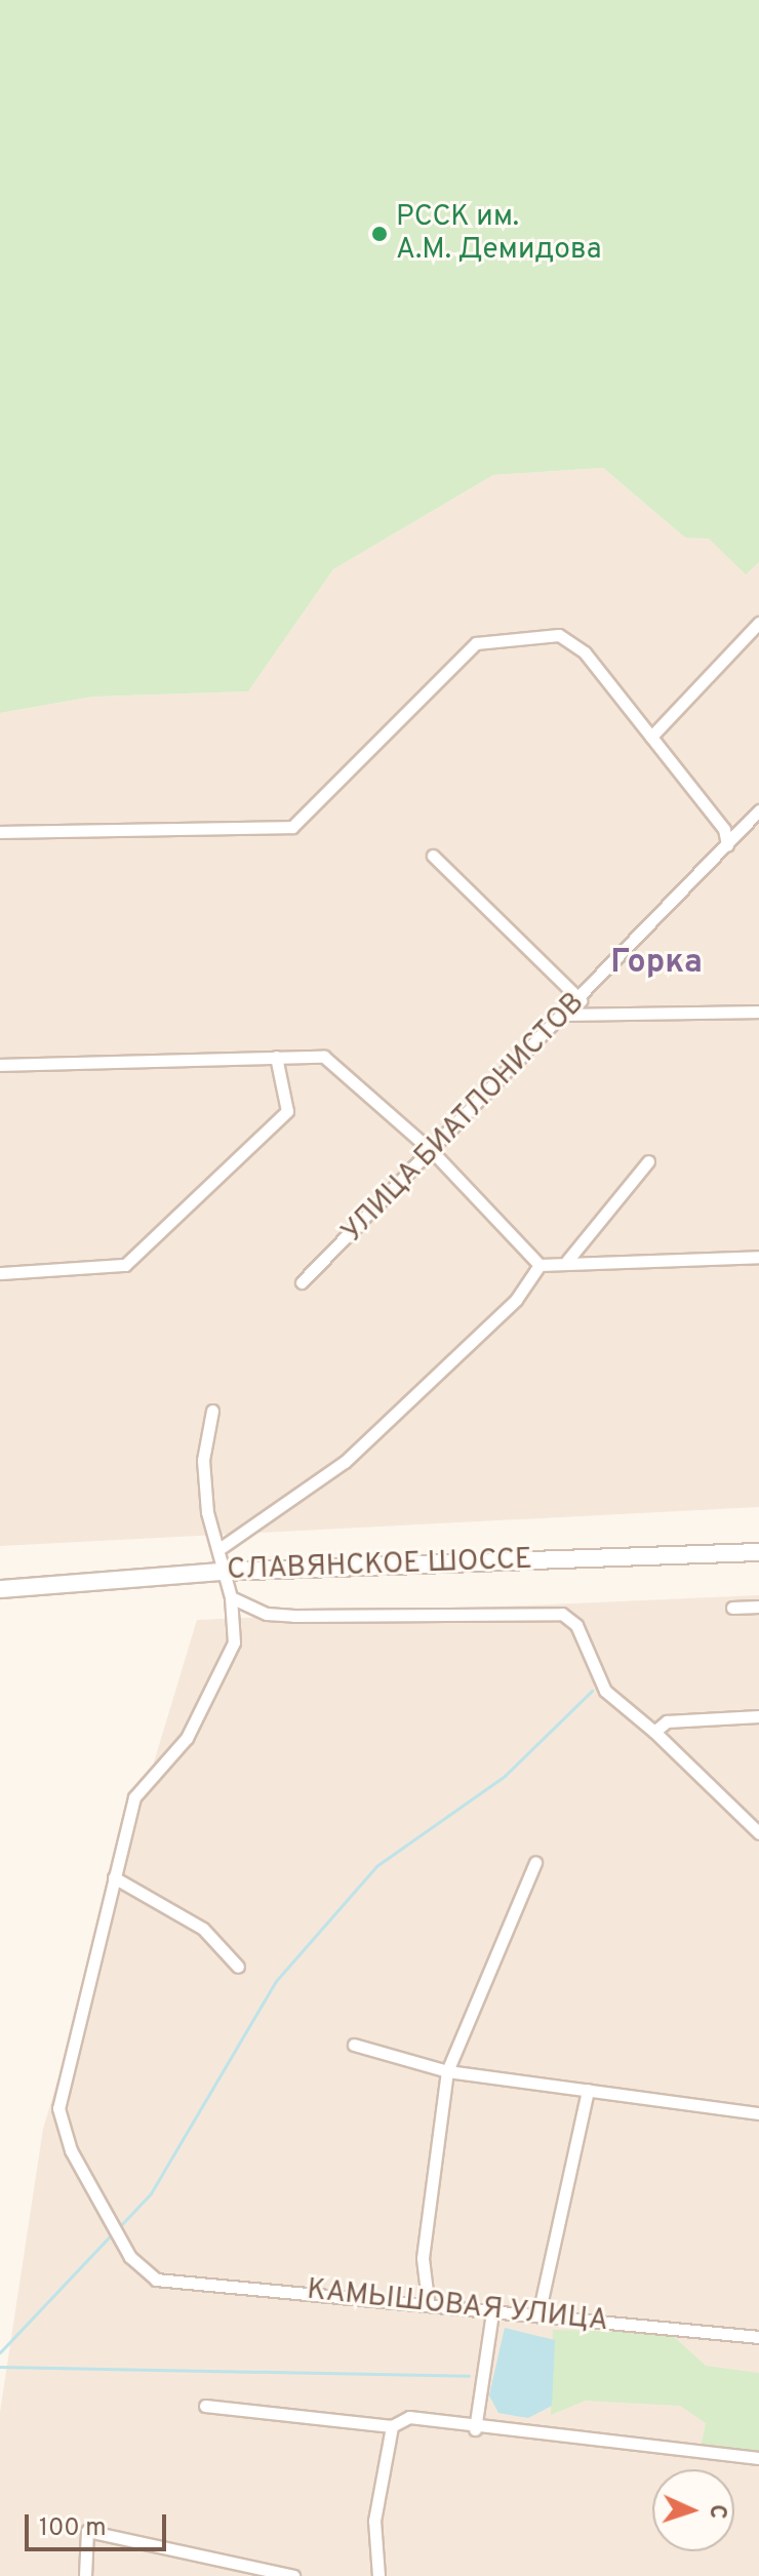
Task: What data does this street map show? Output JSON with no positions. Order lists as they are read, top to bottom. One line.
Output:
{"streets":{"main road":["СЛАВЯНСКОЕ ШОССЕ"],"street":["УЛИЦА БИАТЛОНИСТОВ","КАМЫШОВАЯ УЛИЦА"]},"districts":["Горка"],"places":["РССК им. А.М. Демидова"],"scale_bar":"100 m","north":"right"}
